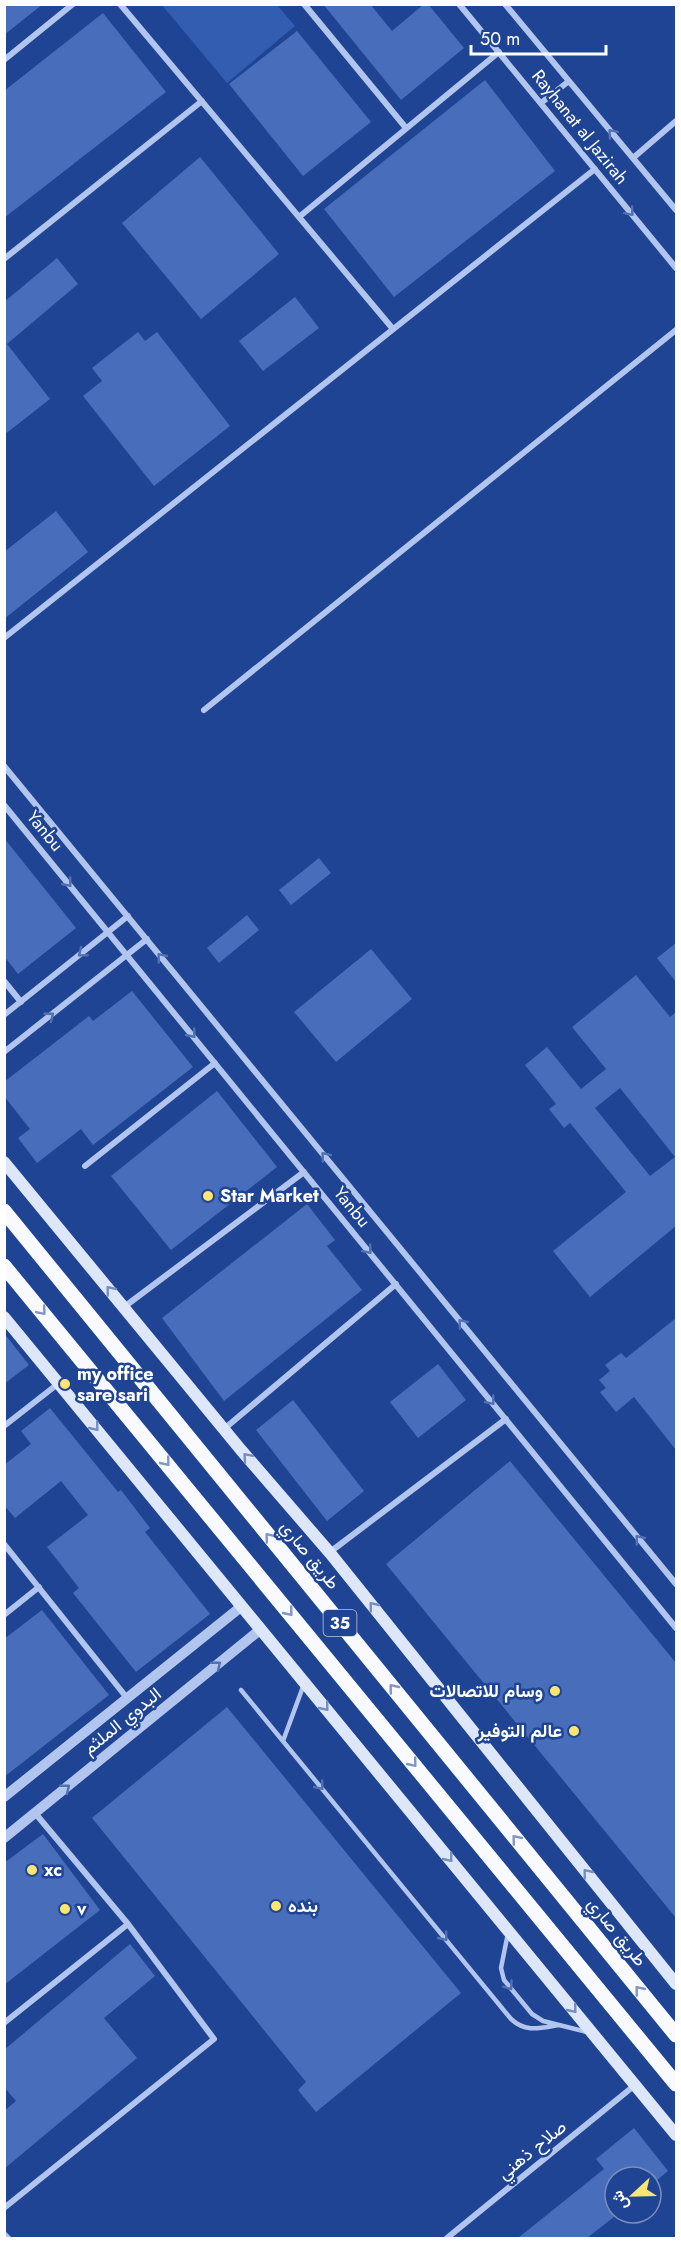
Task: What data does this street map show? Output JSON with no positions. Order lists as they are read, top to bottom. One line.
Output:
{"streets":{"main road":["طريق صاري","35"],"street":["Rayhanat al Jazirah","Yanbu","البدوي الملثم","صلاح ذهني"]},"places":["Star Market","my office sare sari","وسام للاتصالات","عالم التوفير","xc","بنده","v"],"scale_bar":"50 m","north":"left"}
